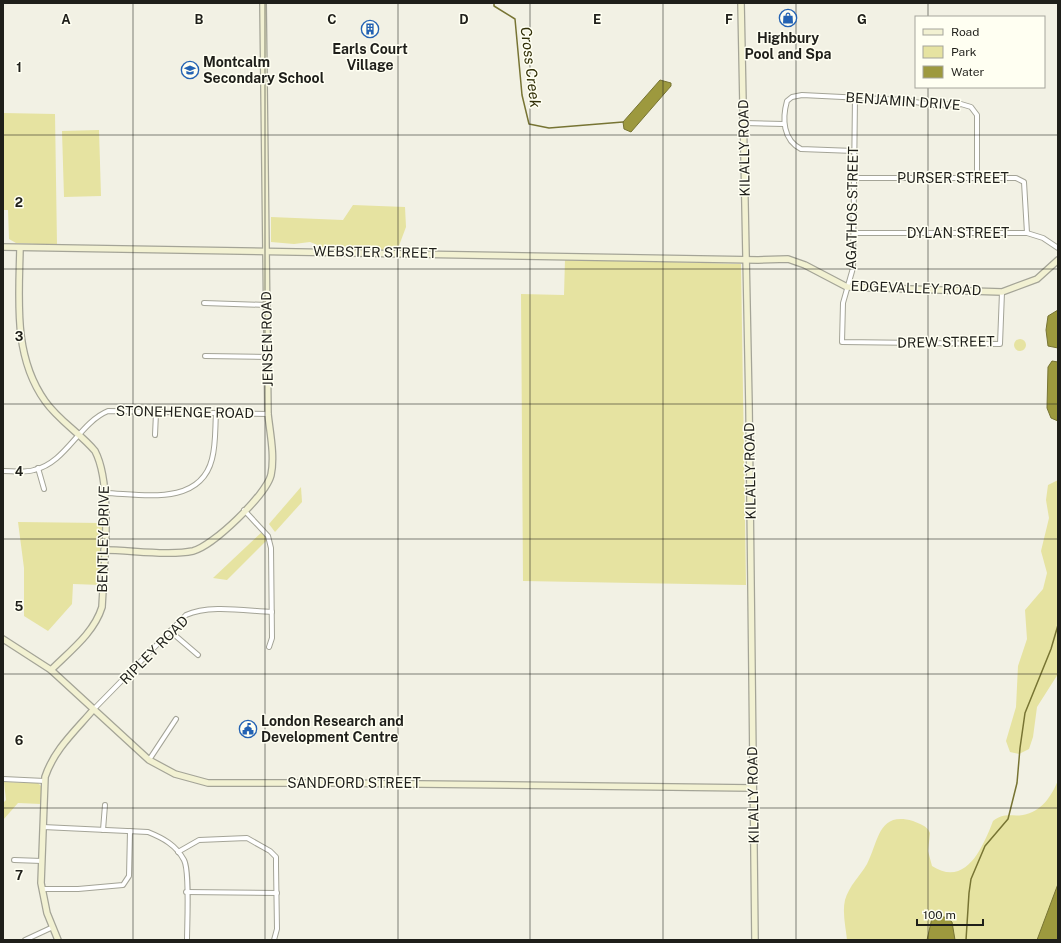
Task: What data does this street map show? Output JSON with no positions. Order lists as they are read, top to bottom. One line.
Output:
{"streets":{"street":["BENJAMIN DRIVE","KILALLY ROAD","PURSER STREET","AGATHOS STREET","DYLAN STREET","WEBSTER STREET","EDGEVALLEY ROAD","JENSEN ROAD","DREW STREET","STONEHENGE ROAD","BENTLEY DRIVE","RIPLEY ROAD","SANDFORD STREET"]},"crossings":[["BENJAMIN DRIVE","PURSER STREET"],["BENJAMIN DRIVE","AGATHOS STREET"],["KILALLY ROAD","WEBSTER STREET"],["KILALLY ROAD","EDGEVALLEY ROAD"],["KILALLY ROAD","SANDFORD STREET"],["PURSER STREET","AGATHOS STREET"],["PURSER STREET","DYLAN STREET"],["AGATHOS STREET","DYLAN STREET"],["AGATHOS STREET","EDGEVALLEY ROAD"],["AGATHOS STREET","DREW STREET"],["WEBSTER STREET","EDGEVALLEY ROAD"],["WEBSTER STREET","JENSEN ROAD"],["WEBSTER STREET","BENTLEY DRIVE"],["EDGEVALLEY ROAD","DREW STREET"],["JENSEN ROAD","STONEHENGE ROAD"],["JENSEN ROAD","BENTLEY DRIVE"],["STONEHENGE ROAD","BENTLEY DRIVE"],["BENTLEY DRIVE","SANDFORD STREET"],["RIPLEY ROAD","SANDFORD STREET"]],"water":["Cross Creek"],"places":{"shop":["Highbury Pool and Spa"],"building":["Earls Court Village"],"school or university":["Montcalm Secondary School"],"public building":["London Research and Development Centre"]},"legend":["Road","Park","Water"],"scale_bar":"100 m","grid":{"columns":["A","B","C","D","E","F","G"],"rows":["1","2","3","4","5","6","7"]}}
